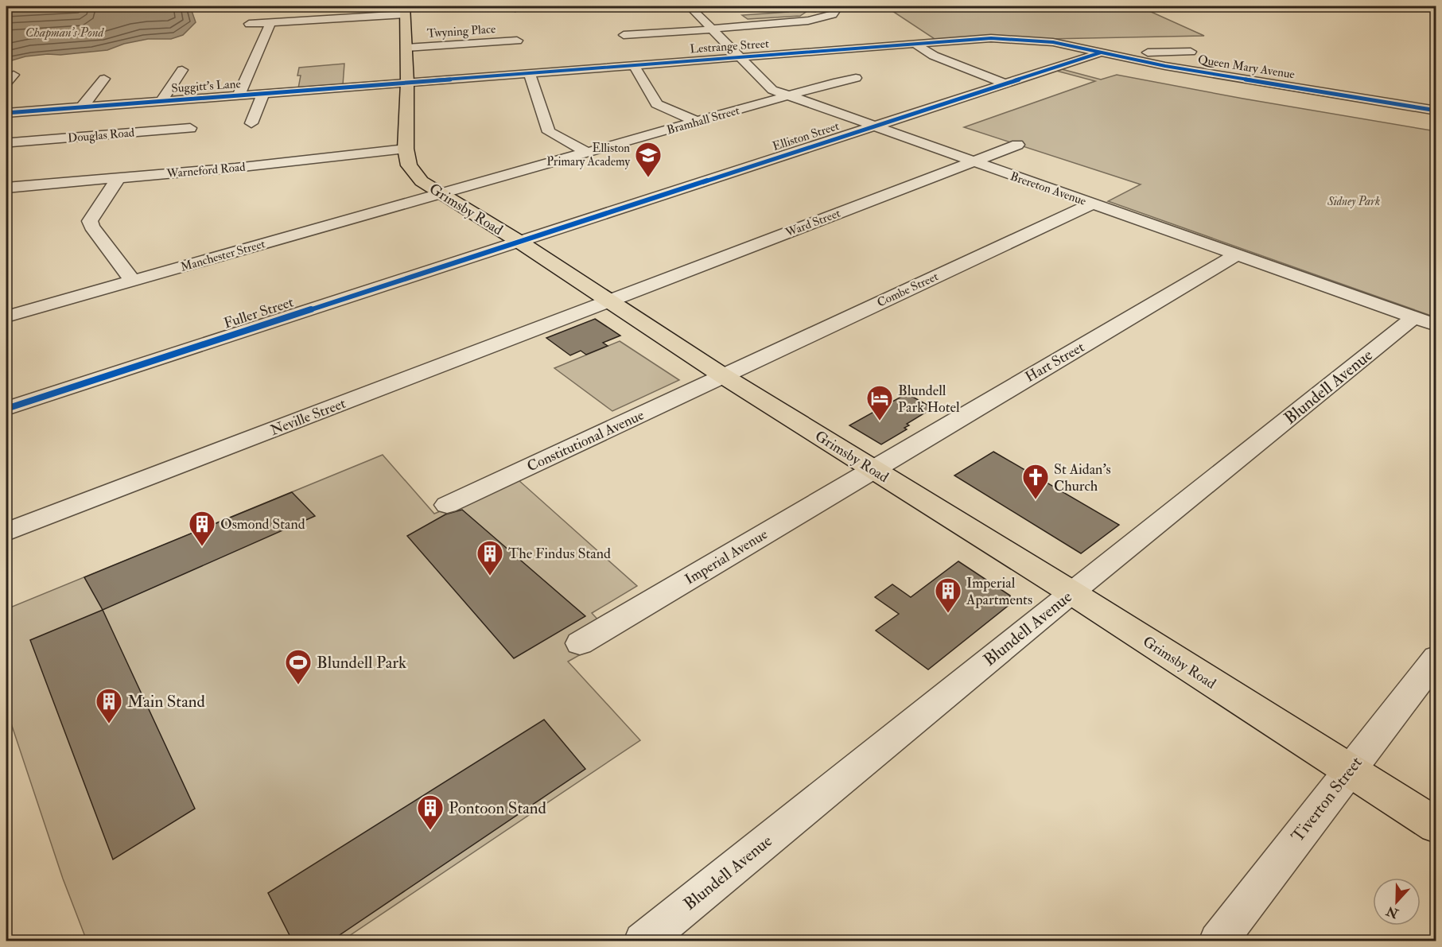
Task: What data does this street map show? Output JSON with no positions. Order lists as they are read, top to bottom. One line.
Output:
{"streets":{"main road":["Grimsby Road"],"street":["Twyning Place","Lestrange Street","Queen Mary Avenue","Suggitt's Lane","Bramhall Street","Douglas Road","Elliston Street","Warneford Road","Brereton Avenue","Ward Street","Manchester Street","Combe Street","Fuller Street","Hart Street","Blundell Avenue","Neville Street","Constitutional Avenue","Imperial Avenue","Tiverton Street"]},"crossings":[["Twyning Place","Grimsby Road"],["Lestrange Street","Queen Mary Avenue"],["Lestrange Street","Suggitt's Lane"],["Lestrange Street","Brereton Avenue"],["Lestrange Street","Grimsby Road"],["Queen Mary Avenue","Elliston Street"],["Suggitt's Lane","Grimsby Road"],["Bramhall Street","Brereton Avenue"],["Bramhall Street","Grimsby Road"],["Bramhall Street","Manchester Street"],["Elliston Street","Brereton Avenue"],["Elliston Street","Grimsby Road"],["Elliston Street","Fuller Street"],["Warneford Road","Grimsby Road"],["Brereton Avenue","Ward Street"],["Brereton Avenue","Combe Street"],["Brereton Avenue","Hart Street"],["Brereton Avenue","Blundell Avenue"],["Grimsby Road","Ward Street"],["Grimsby Road","Manchester Street"],["Grimsby Road","Combe Street"],["Grimsby Road","Fuller Street"],["Grimsby Road","Hart Street"],["Grimsby Road","Blundell Avenue"],["Grimsby Road","Neville Street"],["Grimsby Road","Constitutional Avenue"],["Grimsby Road","Imperial Avenue"],["Grimsby Road","Tiverton Street"],["Ward Street","Neville Street"],["Combe Street","Constitutional Avenue"],["Hart Street","Imperial Avenue"]],"water":["Chapman's Pond"],"parks":["Sidney Park"],"places":{"school or university":["Elliston Primary Academy"],"hotel":["Blundell Park Hotel"],"church":["St Aidan's Church"],"building":["Osmond Stand","The Findus Stand","Imperial Apartments","Main Stand","Pontoon Stand"],"sports":["Blundell Park"]},"north":"bottom"}
